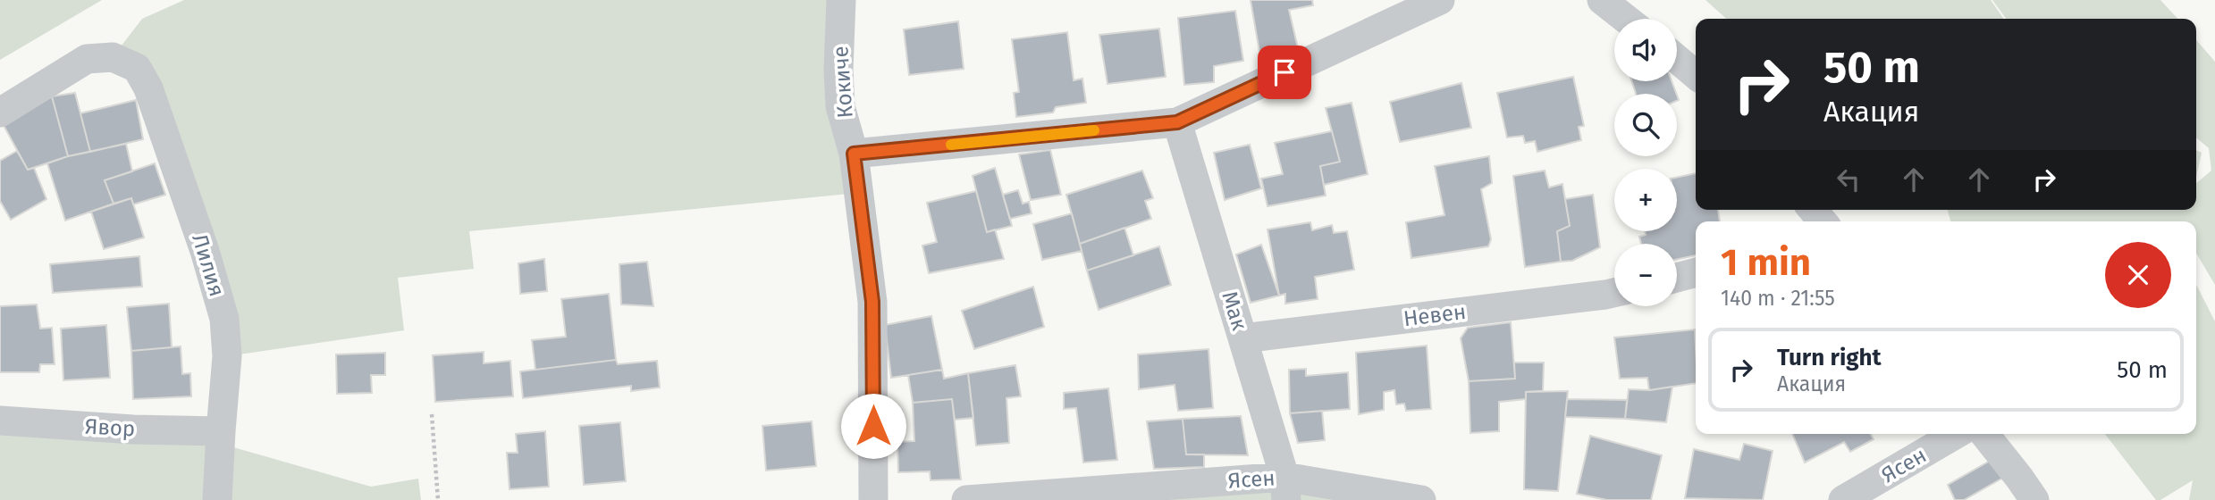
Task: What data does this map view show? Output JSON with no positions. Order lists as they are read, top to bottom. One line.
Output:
{"streets":{"street":["Кокиче","Лилия","Мак","Невен","Явор","Ясен"]},"crossings":[["Лилия","Явор"],["Мак","Невен"],["Мак","Ясен"]],"page":{"map_buttons":["+","−"],"turn":["50 m","Акация"],"heading":["1 min","140 m · 21:55"],"list":[{"name":"Turn right","note":"Акация","value":"50 m"}]}}
